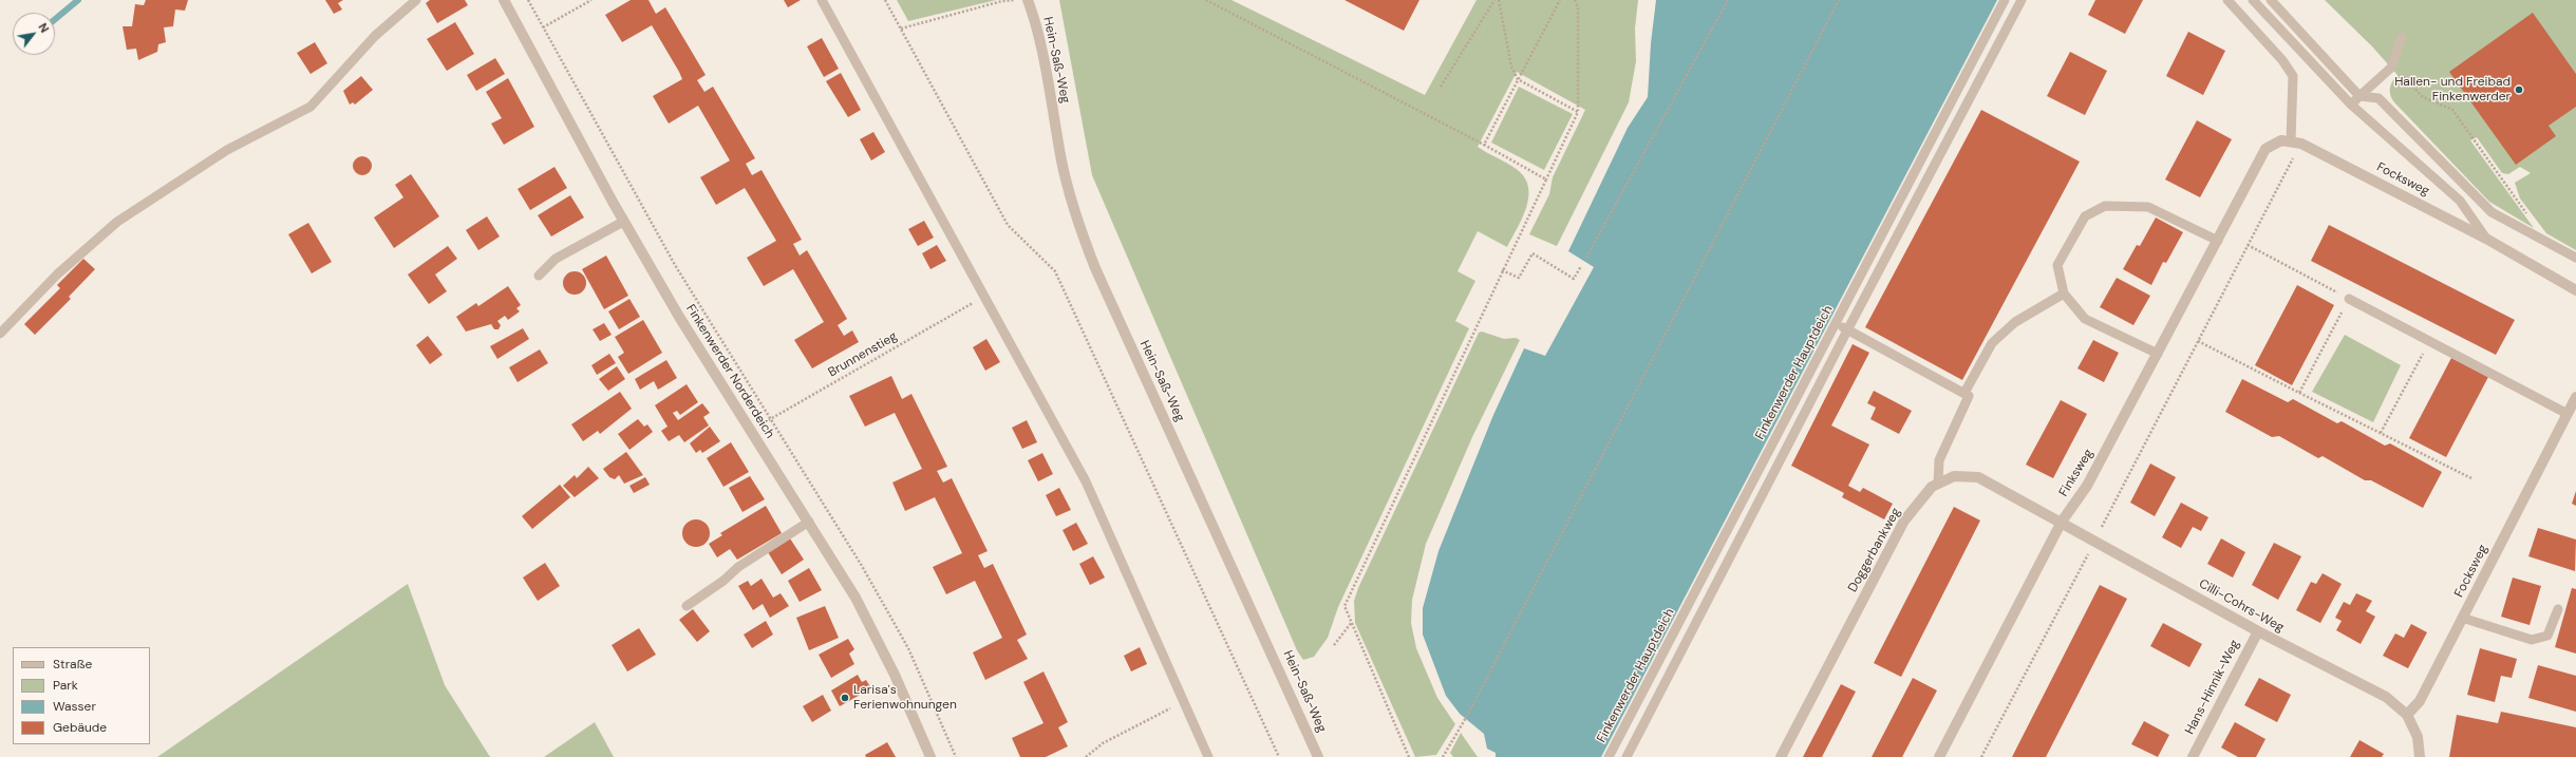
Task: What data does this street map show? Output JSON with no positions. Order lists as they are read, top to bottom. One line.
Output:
{"streets":{"street":["Hein-Saß-Weg","Focksweg","Finkenwerder Norderdeich","Finksweg","Doggerbankweg","Cilli-Cohrs-Weg","Hans-Hinnik-Weg"],"lane":["Finkenwerder Hauptdeich"],"path":["Brunnenstieg"]},"crossings":[["Focksweg","Finksweg"],["Focksweg","Cilli-Cohrs-Weg"],["Brunnenstieg","Finkenwerder Norderdeich"],["Finksweg","Doggerbankweg"],["Finksweg","Cilli-Cohrs-Weg"],["Doggerbankweg","Cilli-Cohrs-Weg"],["Cilli-Cohrs-Weg","Hans-Hinnik-Weg"]],"places":["Hallen- und Freibad Finkenwerder","Larisa's Ferienwohnungen"],"legend":["Straße","Park","Wasser","Gebäude"],"north":"top right"}
